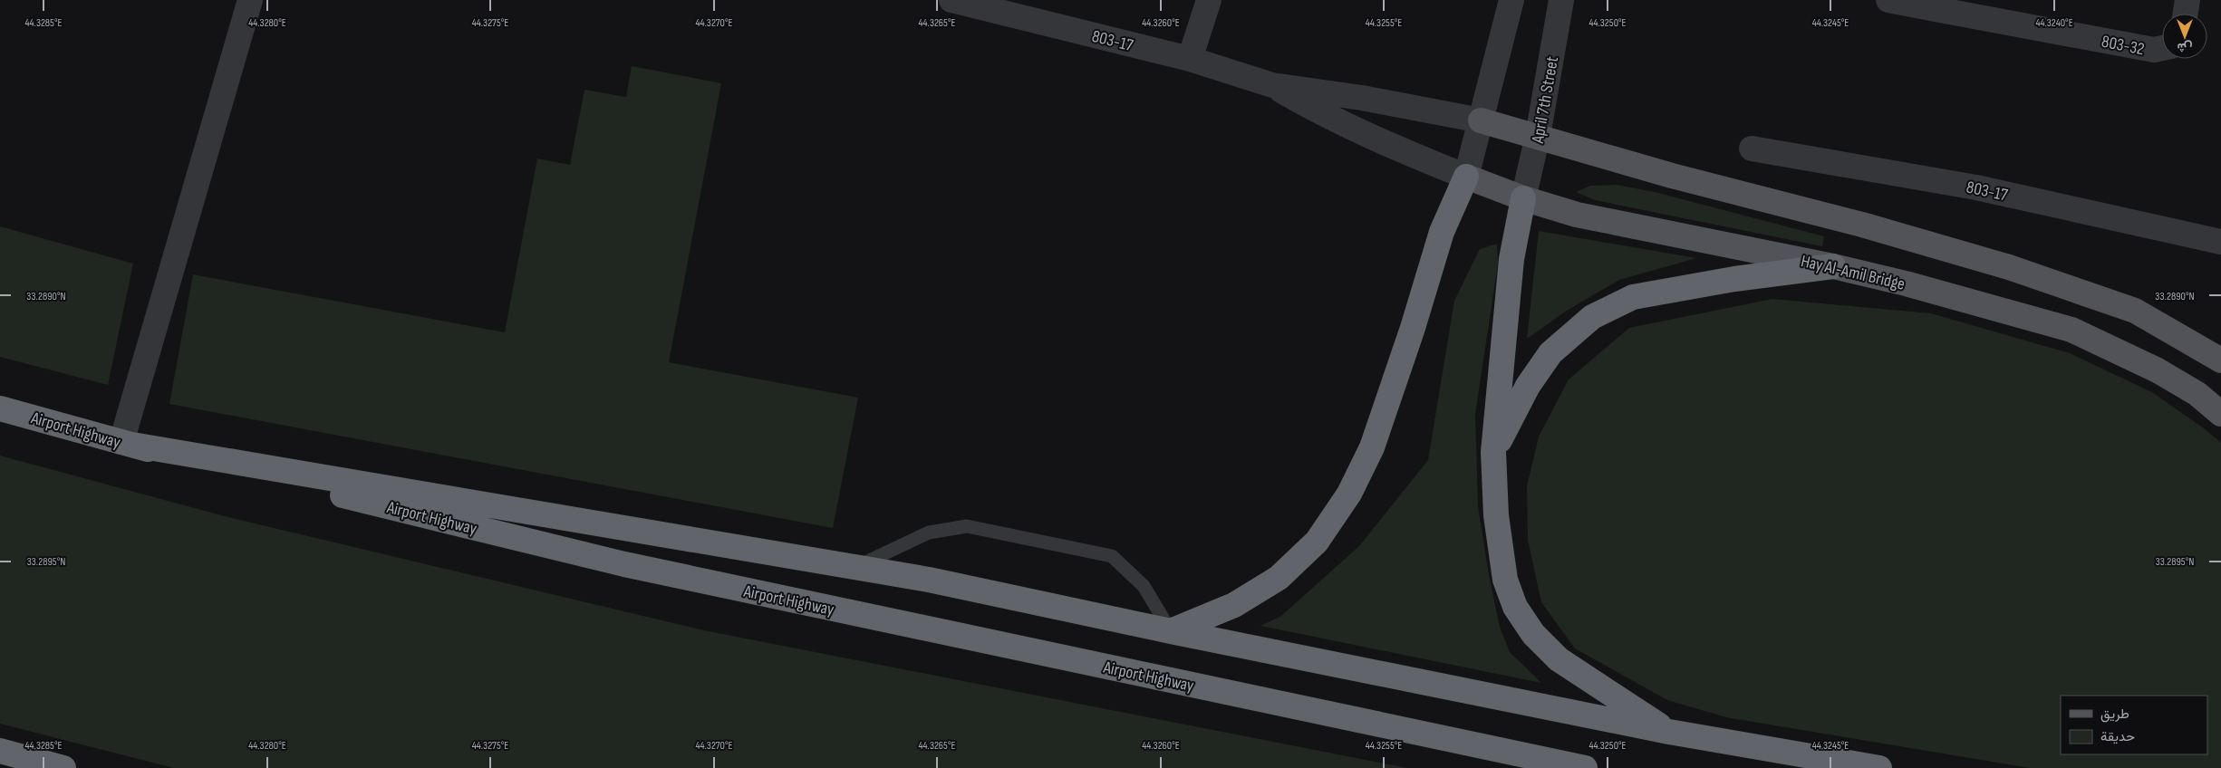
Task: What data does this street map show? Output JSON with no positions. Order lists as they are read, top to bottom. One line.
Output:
{"streets":{"highway":["Airport Highway"],"main road":["Hay Al-Amil Bridge"],"street":["803-17","803-32","April 7th Street"]},"crossings":[["803-17","Hay Al-Amil Bridge"],["April 7th Street","Hay Al-Amil Bridge"]],"legend":["طريق","حديقة"],"north":"bottom","coordinates":["44.3285°E","44.3280°E","44.3275°E","44.3270°E","44.3265°E","44.3260°E","44.3255°E","44.3250°E","44.3245°E","44.3240°E","33.2890°N","33.2895°N"]}
